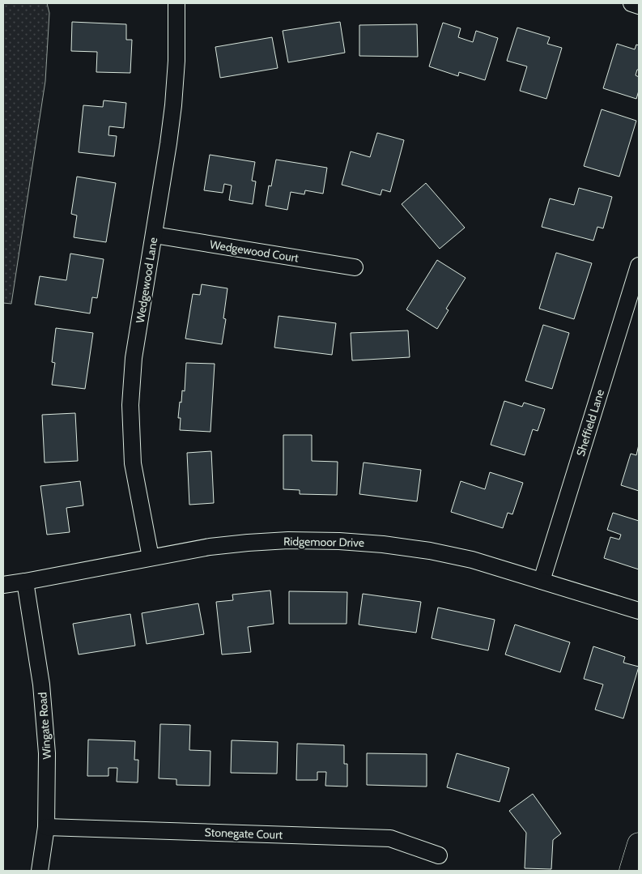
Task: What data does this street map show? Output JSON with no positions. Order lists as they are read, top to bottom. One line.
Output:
{"streets":{"street":["Wedgewood Court","Wedgewood Lane","Sheffield Lane","Ridgemoor Drive","Wingate Road","Stonegate Court"]},"crossings":[["Wedgewood Court","Wedgewood Lane"],["Wedgewood Lane","Ridgemoor Drive"],["Sheffield Lane","Ridgemoor Drive"],["Ridgemoor Drive","Wingate Road"],["Wingate Road","Stonegate Court"]]}
